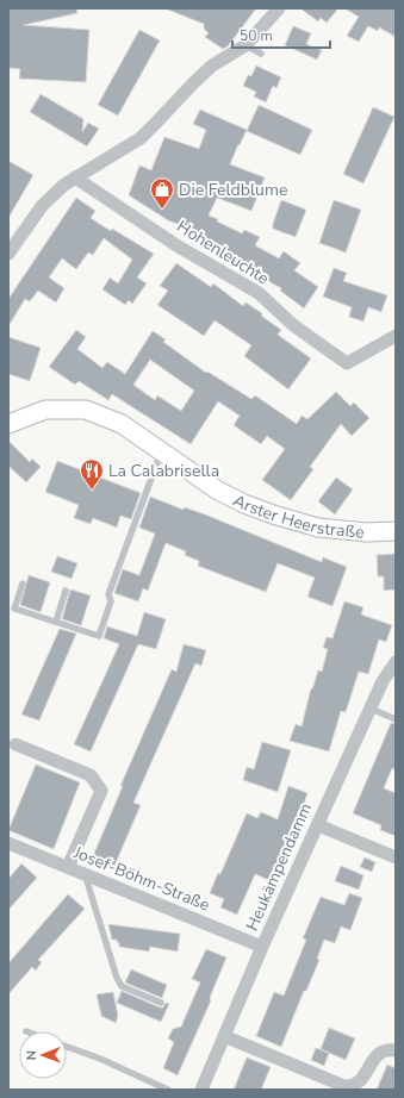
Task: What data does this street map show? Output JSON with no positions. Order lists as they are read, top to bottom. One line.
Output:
{"streets":{"street":["Hohenleuchte","Arster Heerstraße","Heukämpendamm","Josef-Böhm-Straße"]},"crossings":[["Heukämpendamm","Josef-Böhm-Straße"]],"places":{"shop":["Die Feldblume"],"restaurant":["La Calabrisella"]},"scale_bar":"50 m","north":"left"}
